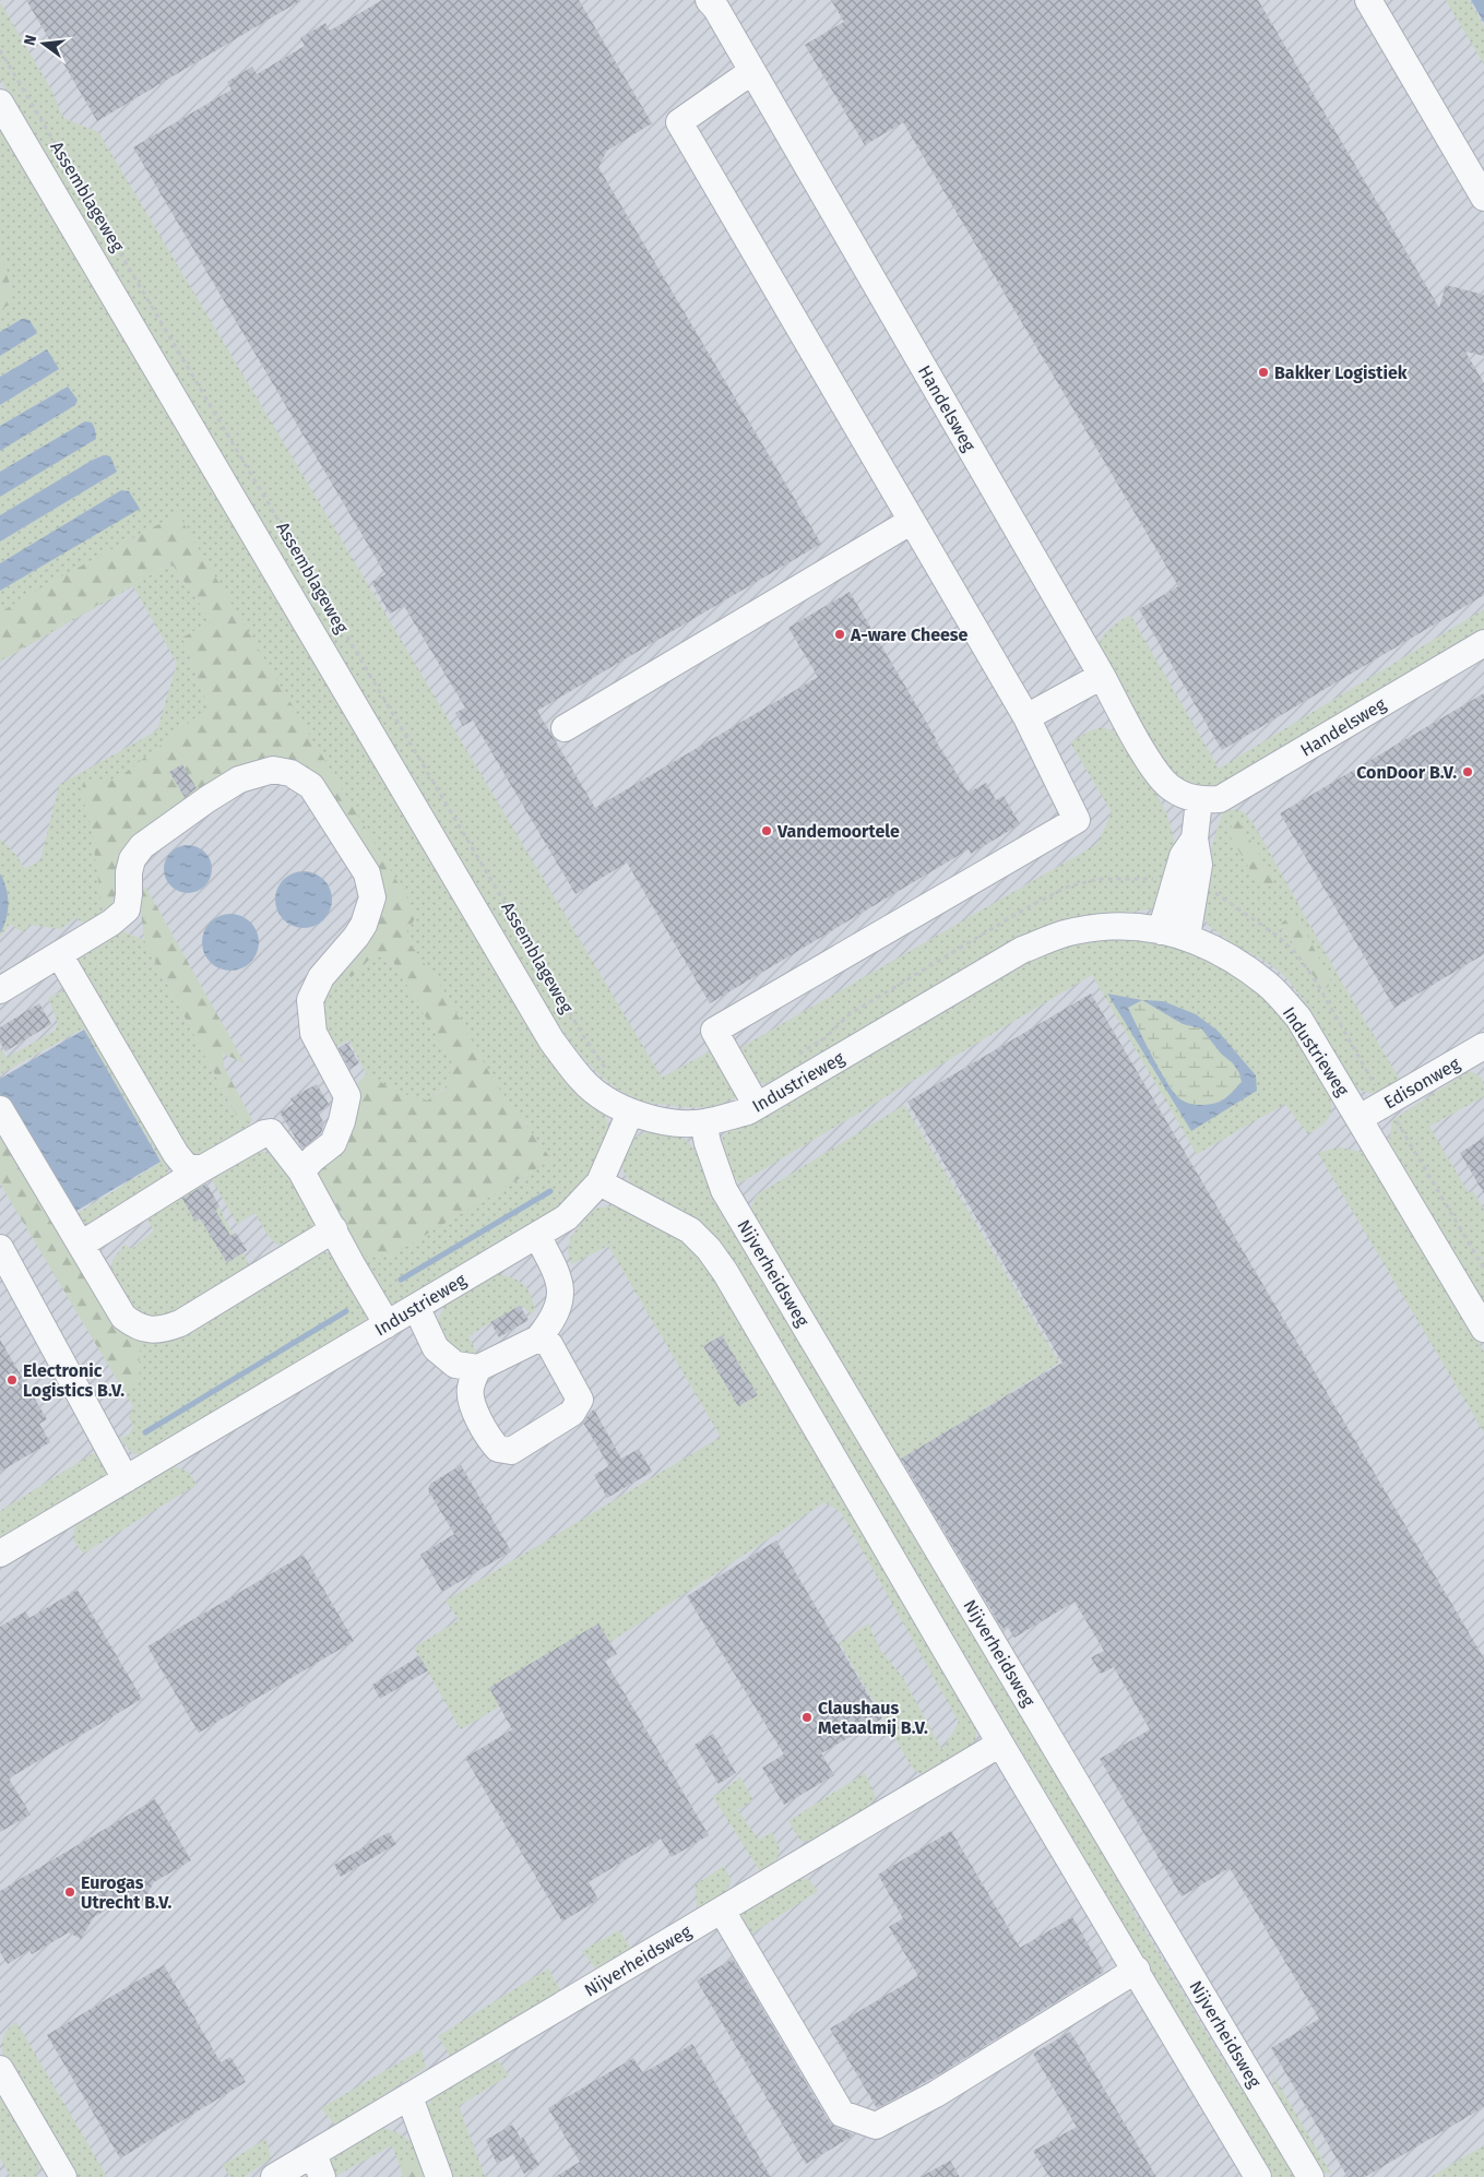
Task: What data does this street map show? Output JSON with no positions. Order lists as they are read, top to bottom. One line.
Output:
{"streets":{"street":["Assemblageweg","Handelsweg","Industrieweg","Edisonweg","Nijverheidsweg"]},"crossings":[["Assemblageweg","Industrieweg"],["Industrieweg","Edisonweg"],["Industrieweg","Nijverheidsweg"]],"places":["Bakker Logistiek","A-ware Cheese","ConDoor B.V.","Vandemoortele","Electronic Logistics B.V.","Claushaus Metaalmij B.V.","Eurogas Utrecht B.V."],"north":"left"}
